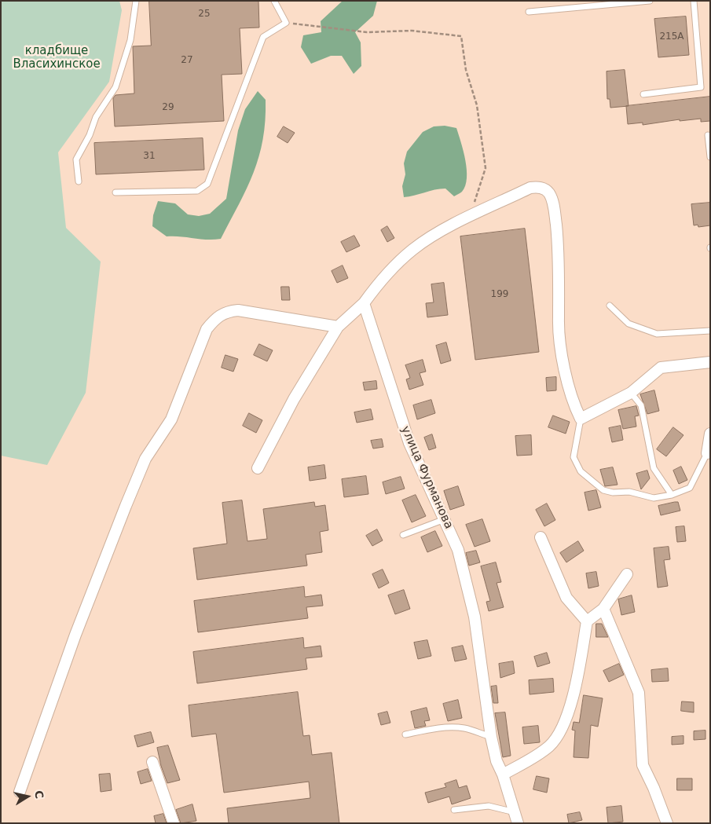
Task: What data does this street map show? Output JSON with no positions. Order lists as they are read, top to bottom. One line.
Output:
{"streets":{"street":["улица Фурманова"]},"parks":["кладбище Власихинское"],"house_numbers":["25","215А","27","29","31","199"],"north":"right"}
